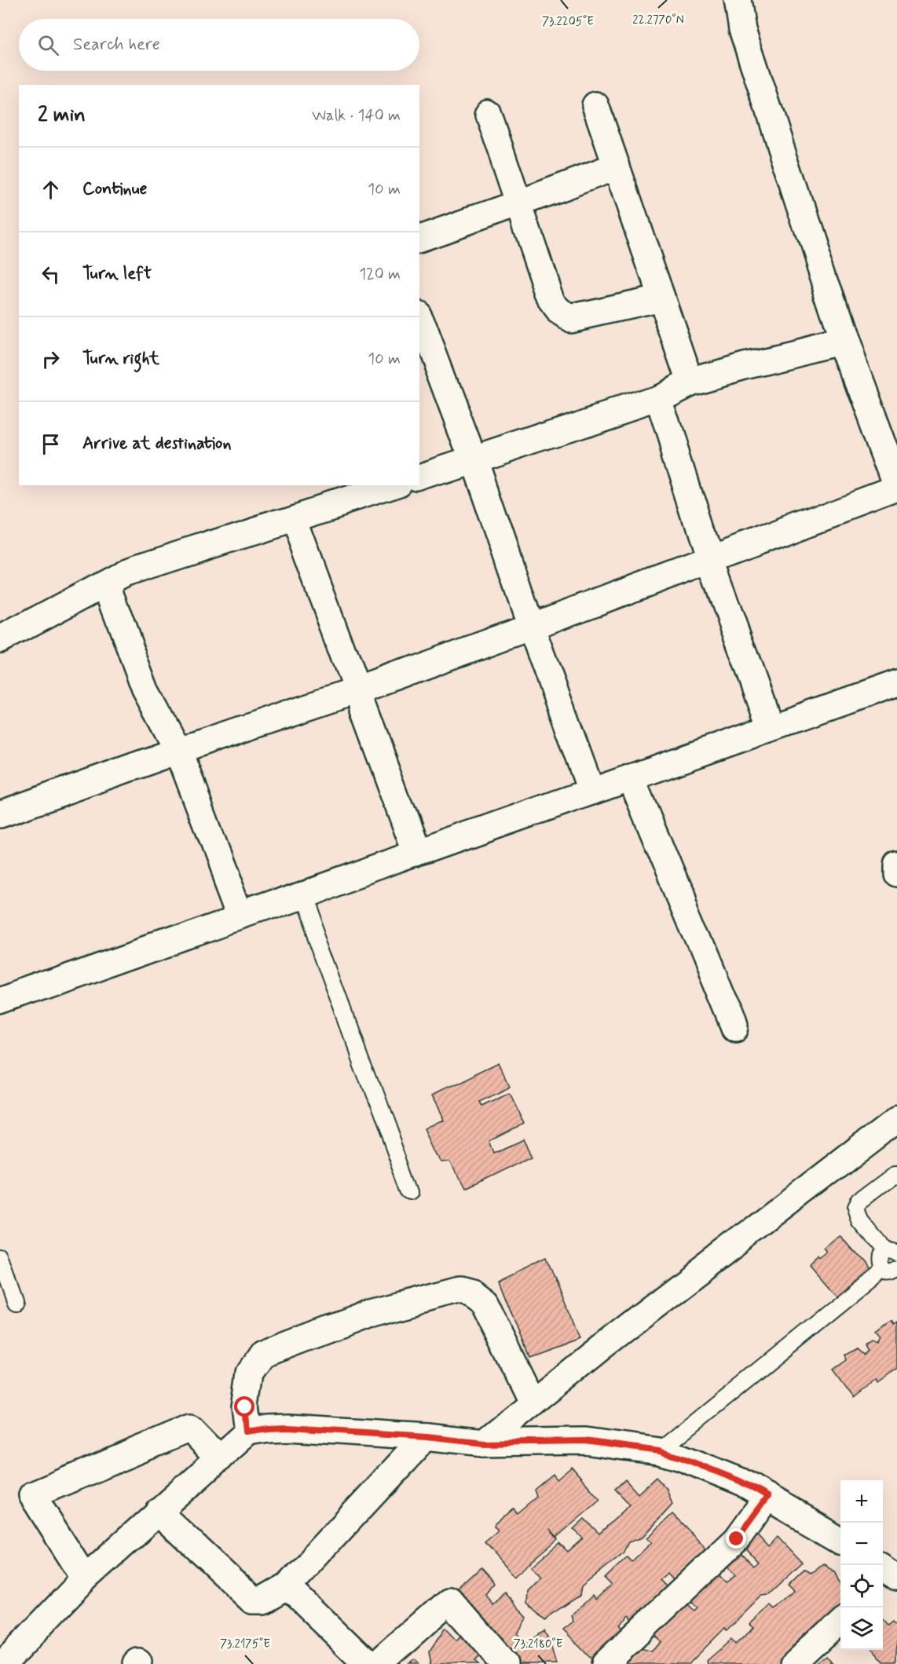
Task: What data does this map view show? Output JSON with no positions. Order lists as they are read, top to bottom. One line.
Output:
{"page":{"search":"Search here","heading":["2 min","Walk · 140 m"],"list":[["Continue","10 m"],["Turn left","120 m"],["Turn right","10 m"],"Arrive at destination"],"map_buttons":["+","−"]},"coordinates":["22.2770°N","73.2205°E","73.2175°E","73.2180°E"]}
